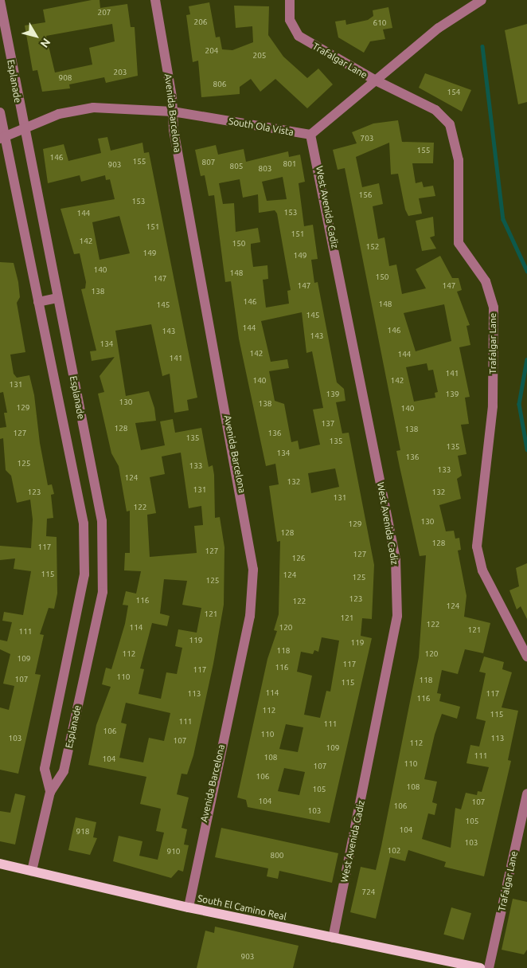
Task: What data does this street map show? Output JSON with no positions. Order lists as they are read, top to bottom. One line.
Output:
{"streets":{"main road":["South El Camino Real"],"street":["Trafalgar Lane","Esplanade","Avenida Barcelona","South Ola Vista","West Avenida Cadiz"]},"crossings":[["Esplanade","South Ola Vista"],["Esplanade","South El Camino Real"],["Avenida Barcelona","South Ola Vista"],["Avenida Barcelona","South El Camino Real"],["South Ola Vista","West Avenida Cadiz"],["West Avenida Cadiz","South El Camino Real"]],"house_numbers":["207","206","610","204","205","203","908","806","154","703","155","146","155","807","801","903","805","803","156","153","153","144","151","151","142","150","152","149","149","140","148","150","147","147","147","138","146","148","145","145","144","146","143","143","134","142","144","141","141","140","142","131","139","139","130","138","129","140","137","128","138","127","136","135","135","135","134","136","125","133","133","124","132","131","123","132","131","122","130","129","128","128","117","127","127","126","115","124","125","125","123","116","122","124","121","121","122","114","120","121","111","119","119","118","112","120","109","117","116","117","110","107","118","115","114","113","117","116","112","115","111","111","106","110","103","113","107","112","109","111","108","104","110","107","106","108","105","104","107","106","103","105","104","918","103","102","910","800","724","903"],"north":"bottom right"}
